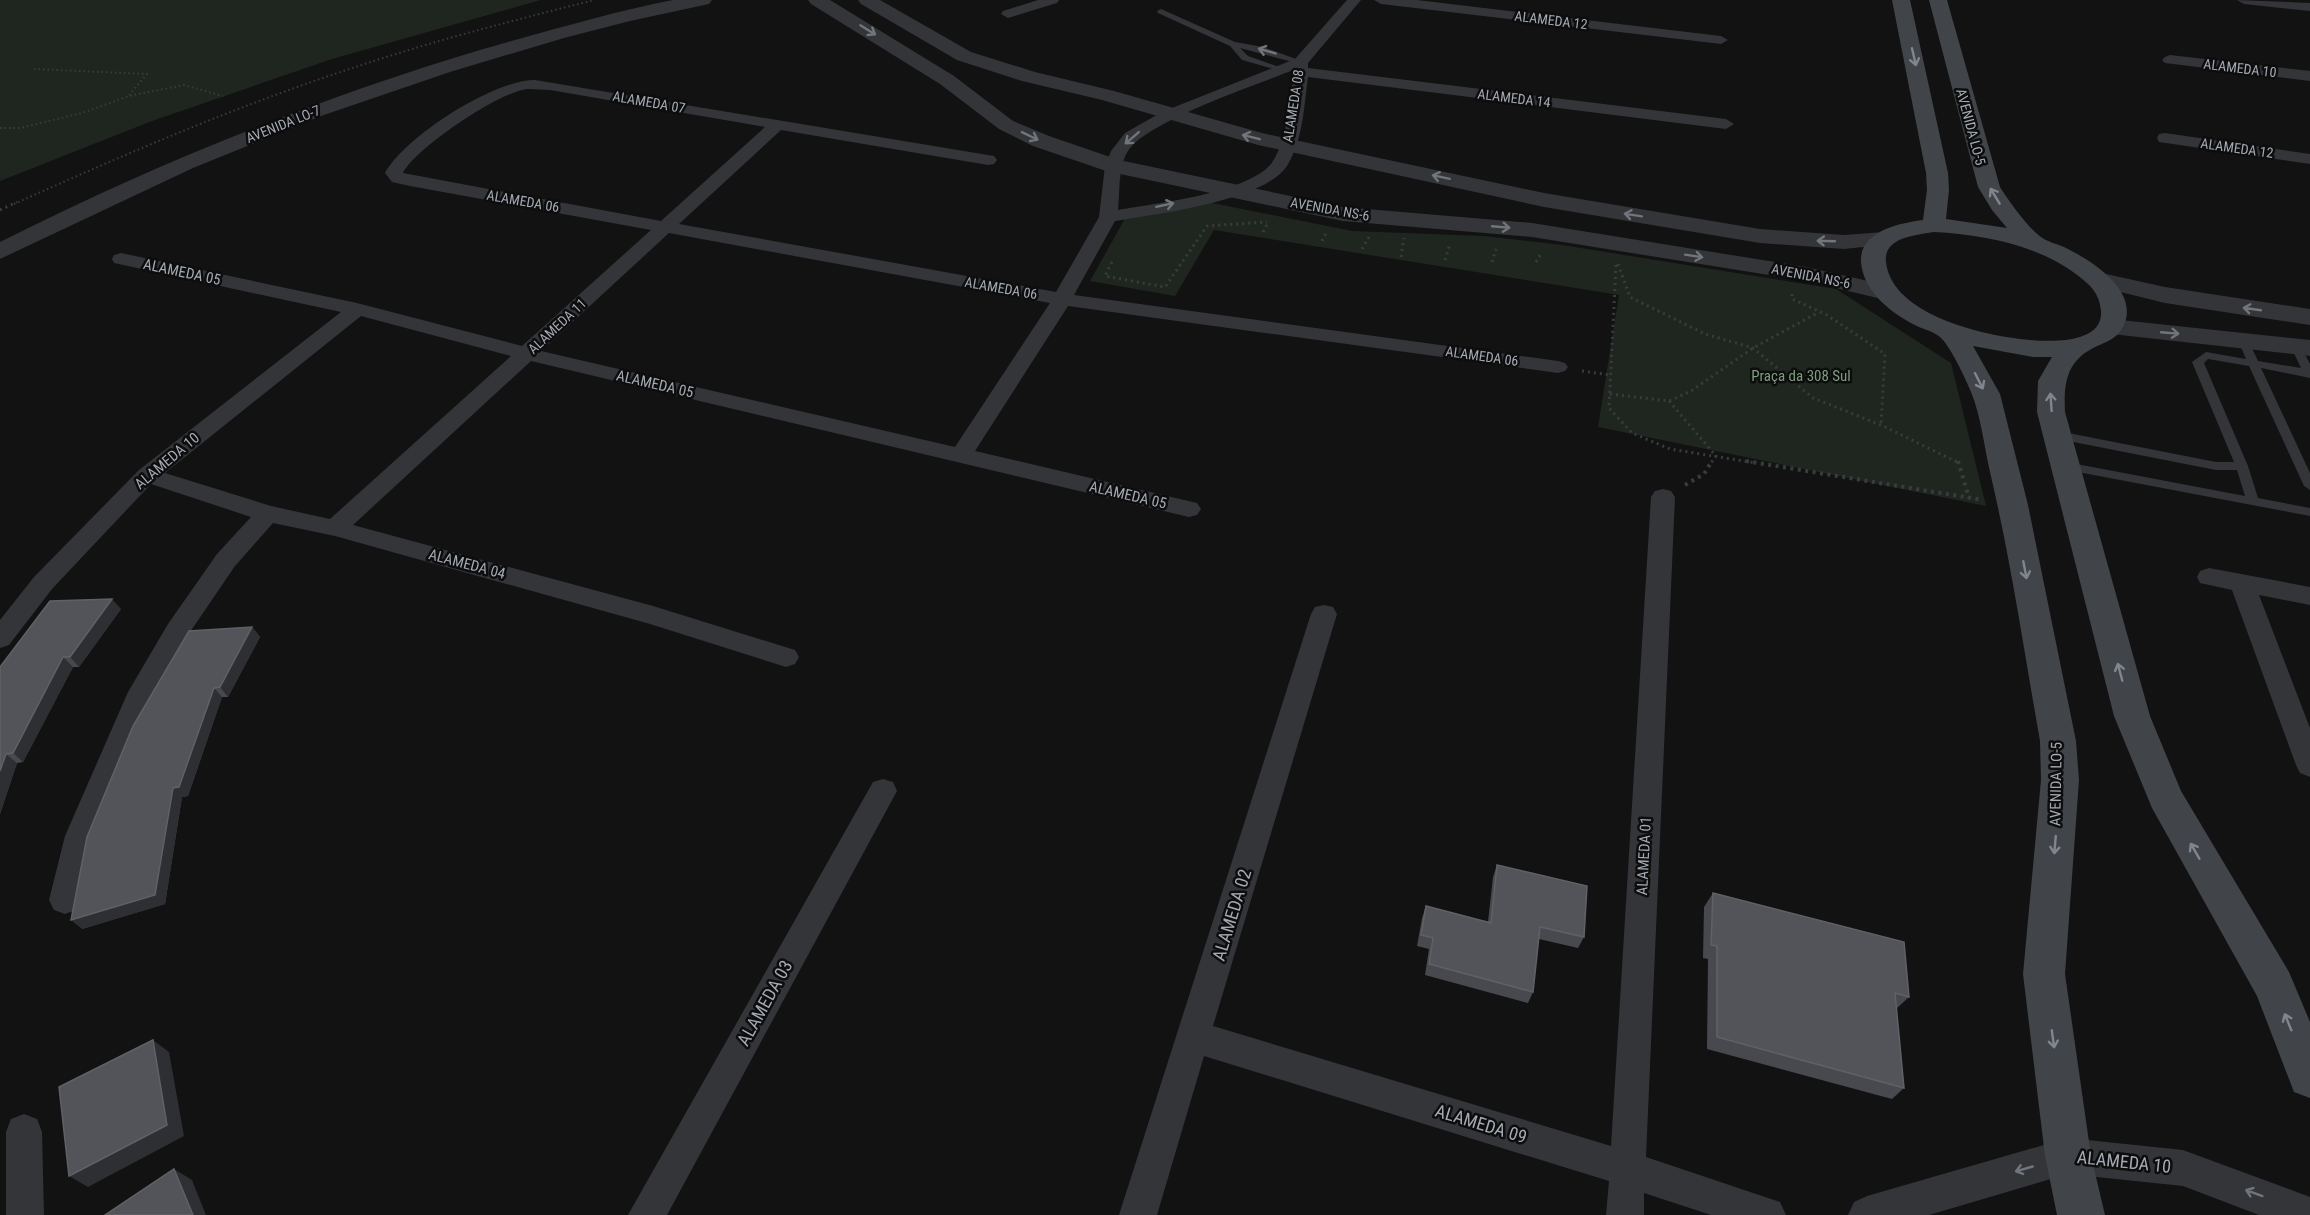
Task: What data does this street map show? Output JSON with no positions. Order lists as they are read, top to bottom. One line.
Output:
{"streets":{"main road":["AVENIDA LO-5"],"street":["ALAMEDA 12","ALAMEDA 10","ALAMEDA 14","ALAMEDA 07","ALAMEDA 08","AVENIDA LO-7","ALAMEDA 06","AVENIDA NS-6","ALAMEDA 05","ALAMEDA 11","ALAMEDA 04","ALAMEDA 01","ALAMEDA 02","ALAMEDA 03","ALAMEDA 09"]},"crossings":[["ALAMEDA 10","AVENIDA LO-5"],["ALAMEDA 10","ALAMEDA 05"],["ALAMEDA 10","ALAMEDA 04"],["ALAMEDA 14","ALAMEDA 08"],["ALAMEDA 07","ALAMEDA 06"],["ALAMEDA 07","ALAMEDA 11"],["ALAMEDA 08","ALAMEDA 06"],["ALAMEDA 08","AVENIDA NS-6"],["ALAMEDA 08","ALAMEDA 05"],["ALAMEDA 06","ALAMEDA 11"],["ALAMEDA 05","ALAMEDA 11"],["ALAMEDA 11","ALAMEDA 04"],["ALAMEDA 01","ALAMEDA 09"],["ALAMEDA 02","ALAMEDA 09"]],"one_way":["ALAMEDA 10"],"parks":["Praça da 308 Sul"]}
